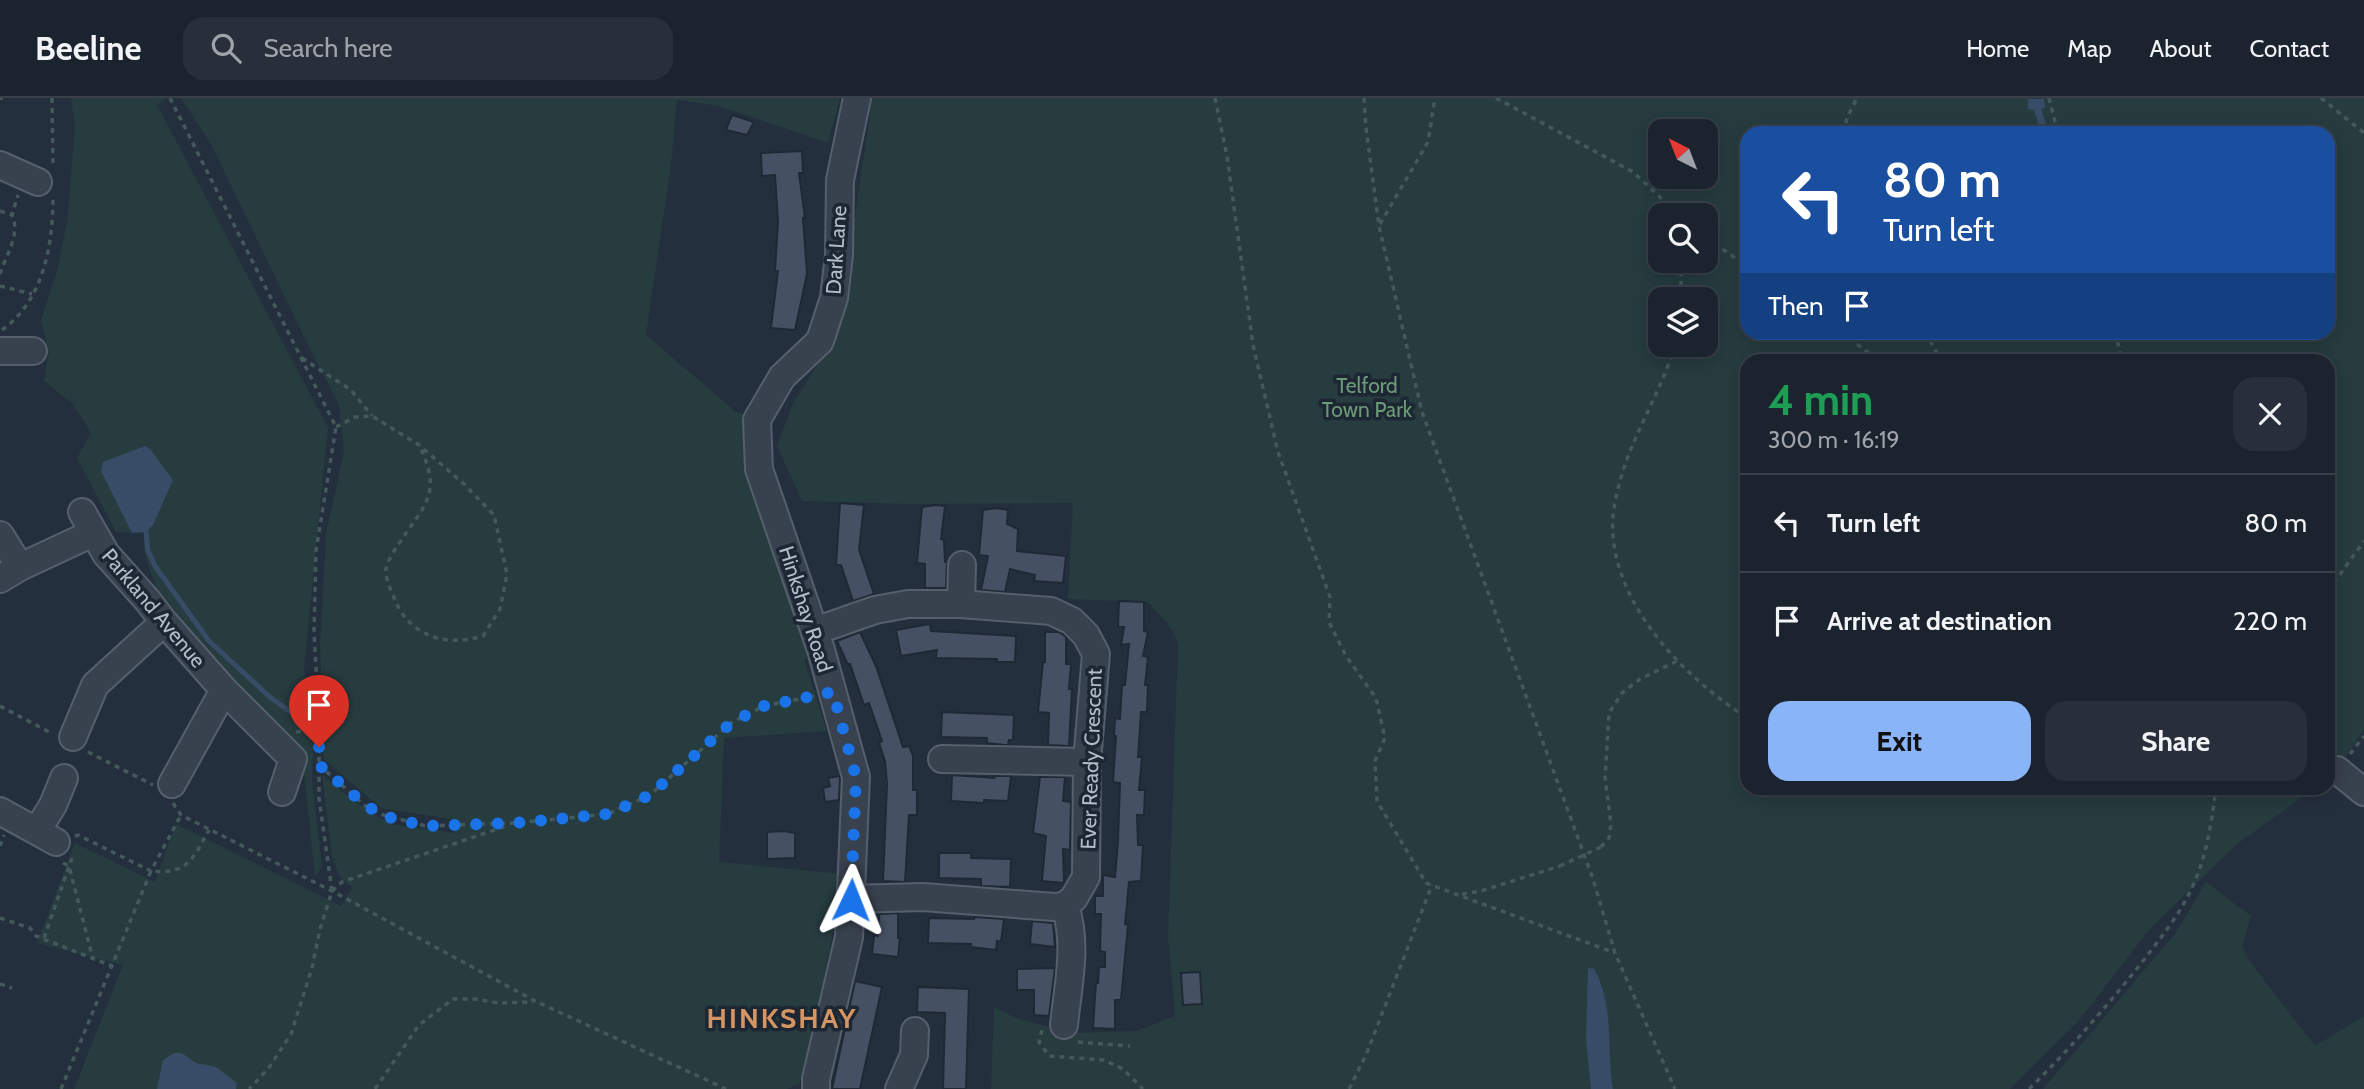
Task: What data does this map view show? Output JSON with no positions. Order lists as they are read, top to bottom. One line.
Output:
{"streets":{"street":["Dark Lane","Parkland Avenue","Hinkshay Road","Ever Ready Crescent"]},"crossings":[["Dark Lane","Hinkshay Road"],["Hinkshay Road","Ever Ready Crescent"]],"districts":["HINKSHAY"],"parks":["Telford Town Park"],"north":"top left","page":{"header":"Beeline","search":"Search here","nav":["Home","Map","About","Contact"],"turn":["80 m","Turn left"],"then":"Then","heading":["4 min","300 m · 16:19"],"list":[{"name":"Turn left","value":"80 m"},{"name":"Arrive at destination","value":"220 m"}],"buttons":["Exit","Share"]}}
